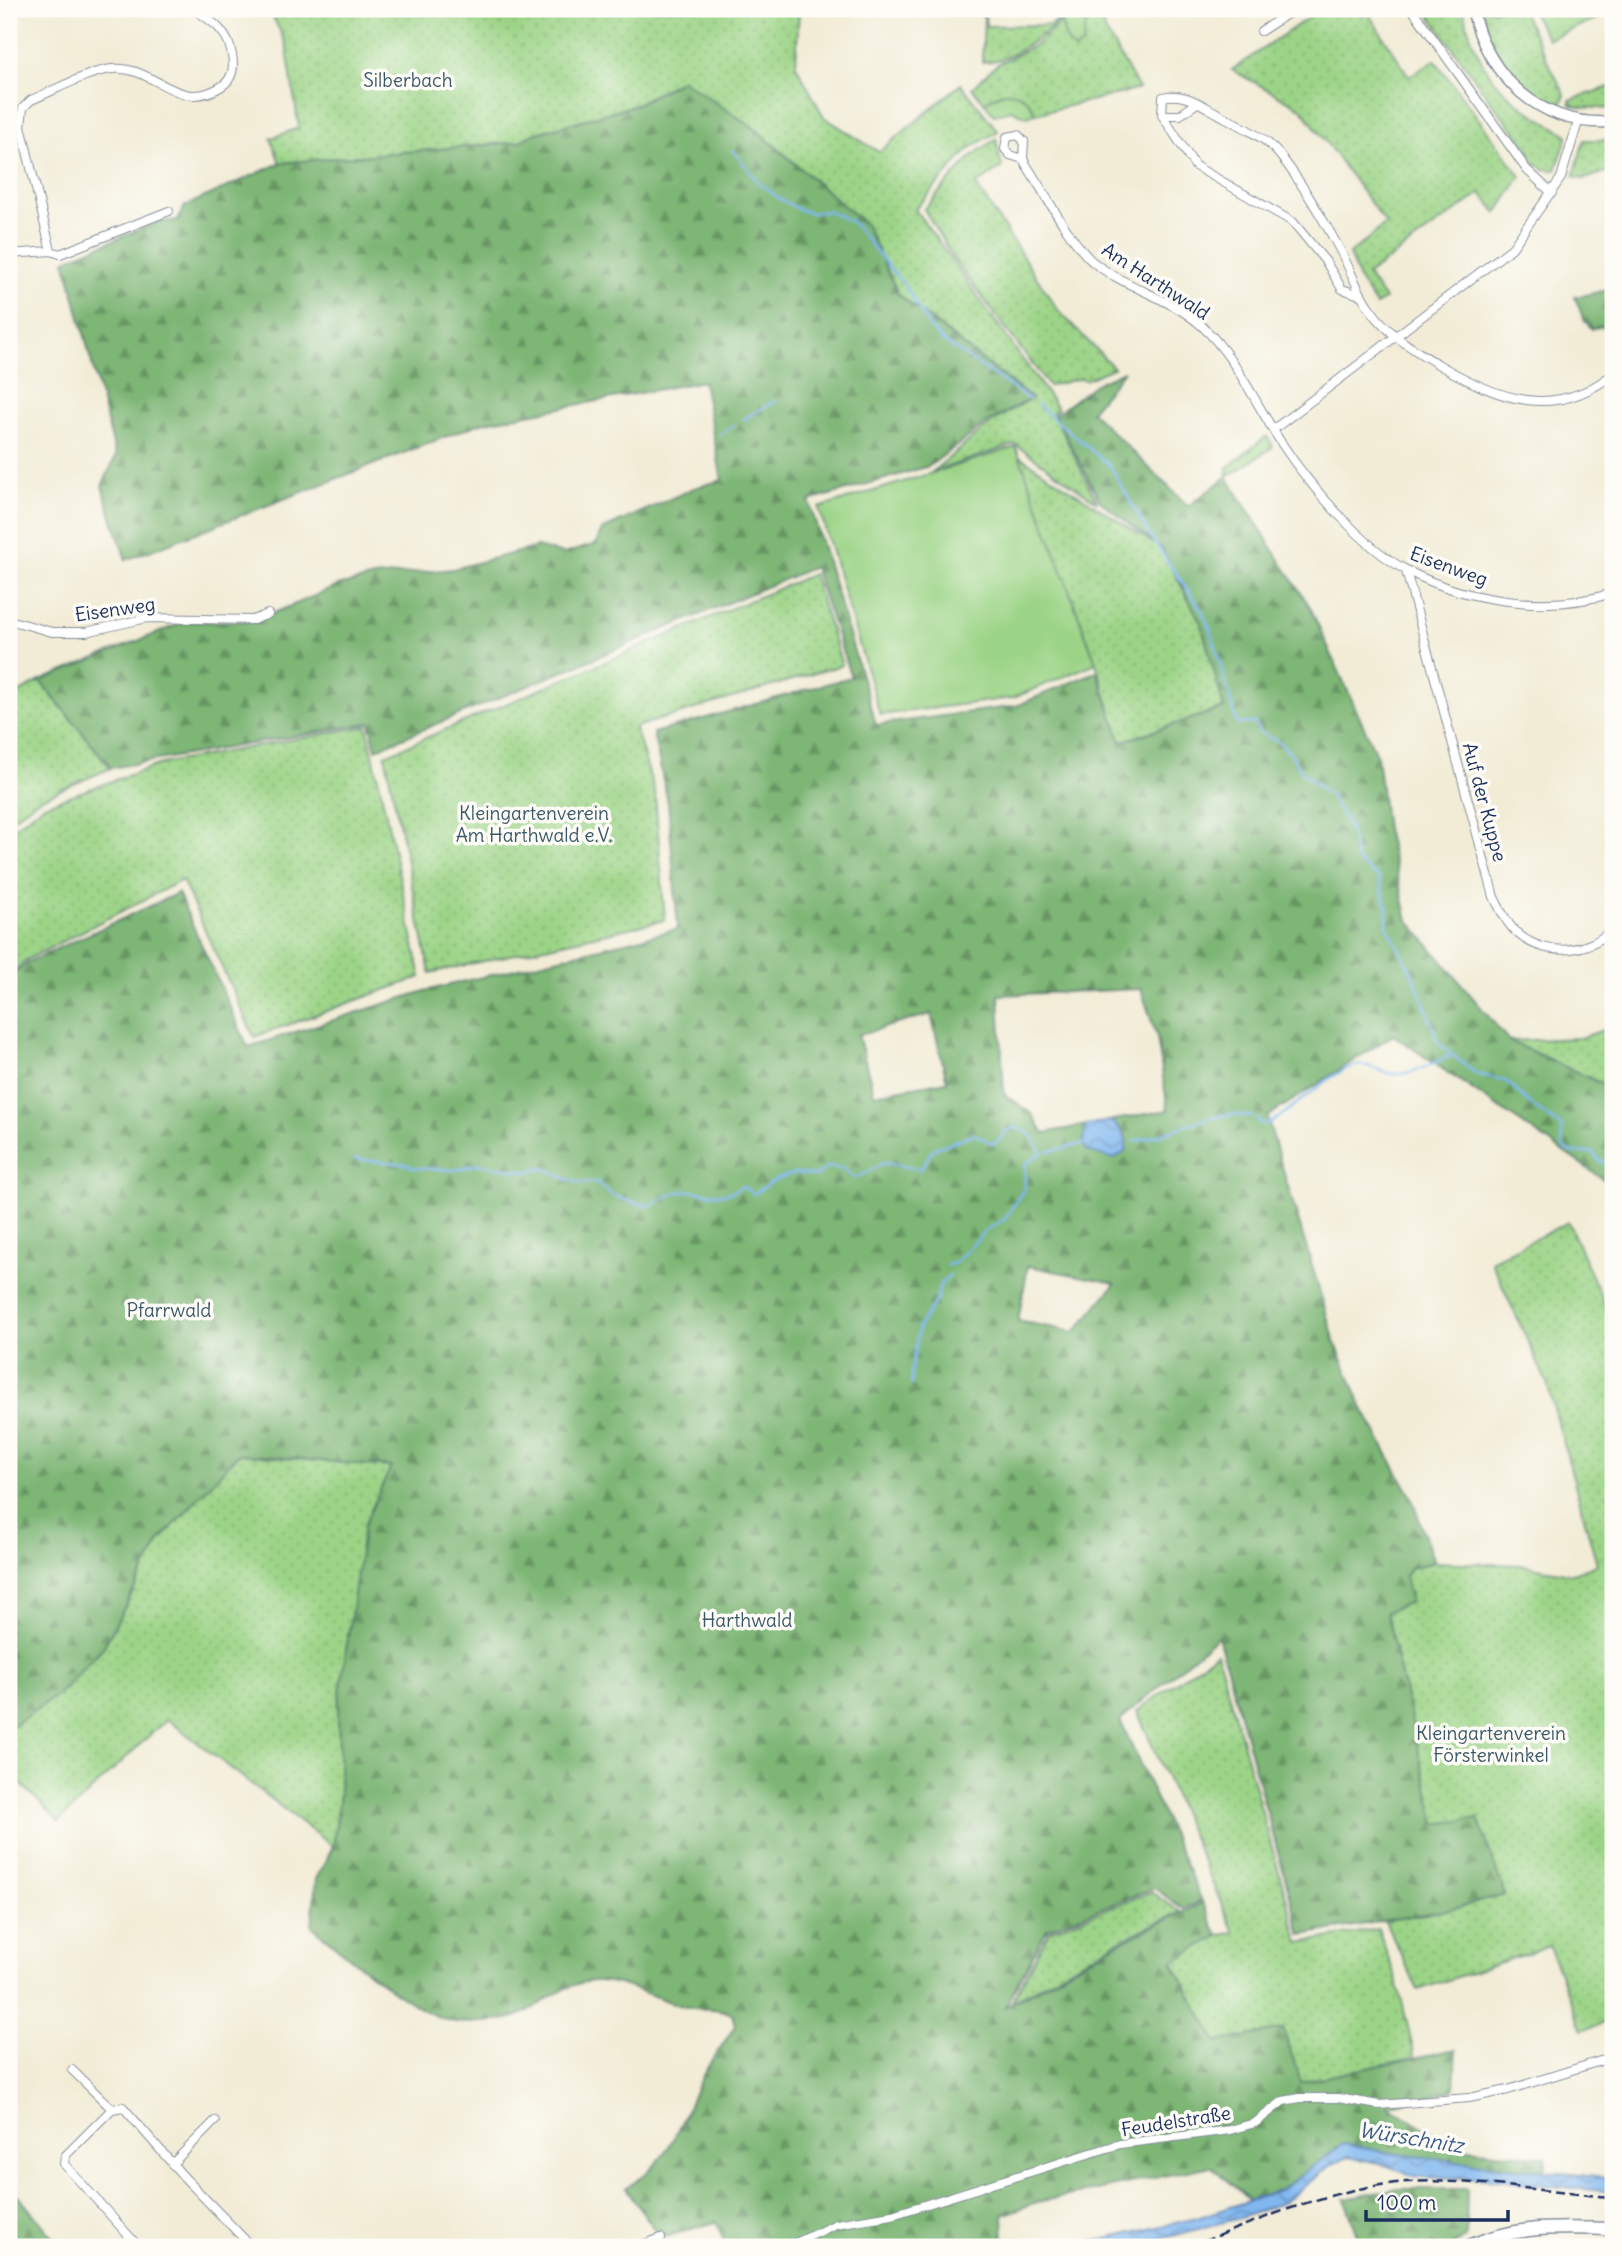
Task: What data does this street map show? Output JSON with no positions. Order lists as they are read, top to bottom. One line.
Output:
{"streets":{"street":["Am Harthwald","Eisenweg","Auf der Kuppe","Feudelstraße"]},"crossings":[["Am Harthwald","Eisenweg"],["Eisenweg","Auf der Kuppe"]],"water":["Würschnitz"],"parks":["Silberbach","Kleingartenverein Am Harthwald e.V.","Pfarrwald","Harthwald","Kleingartenverein Försterwinkel"],"scale_bar":"100 m"}
